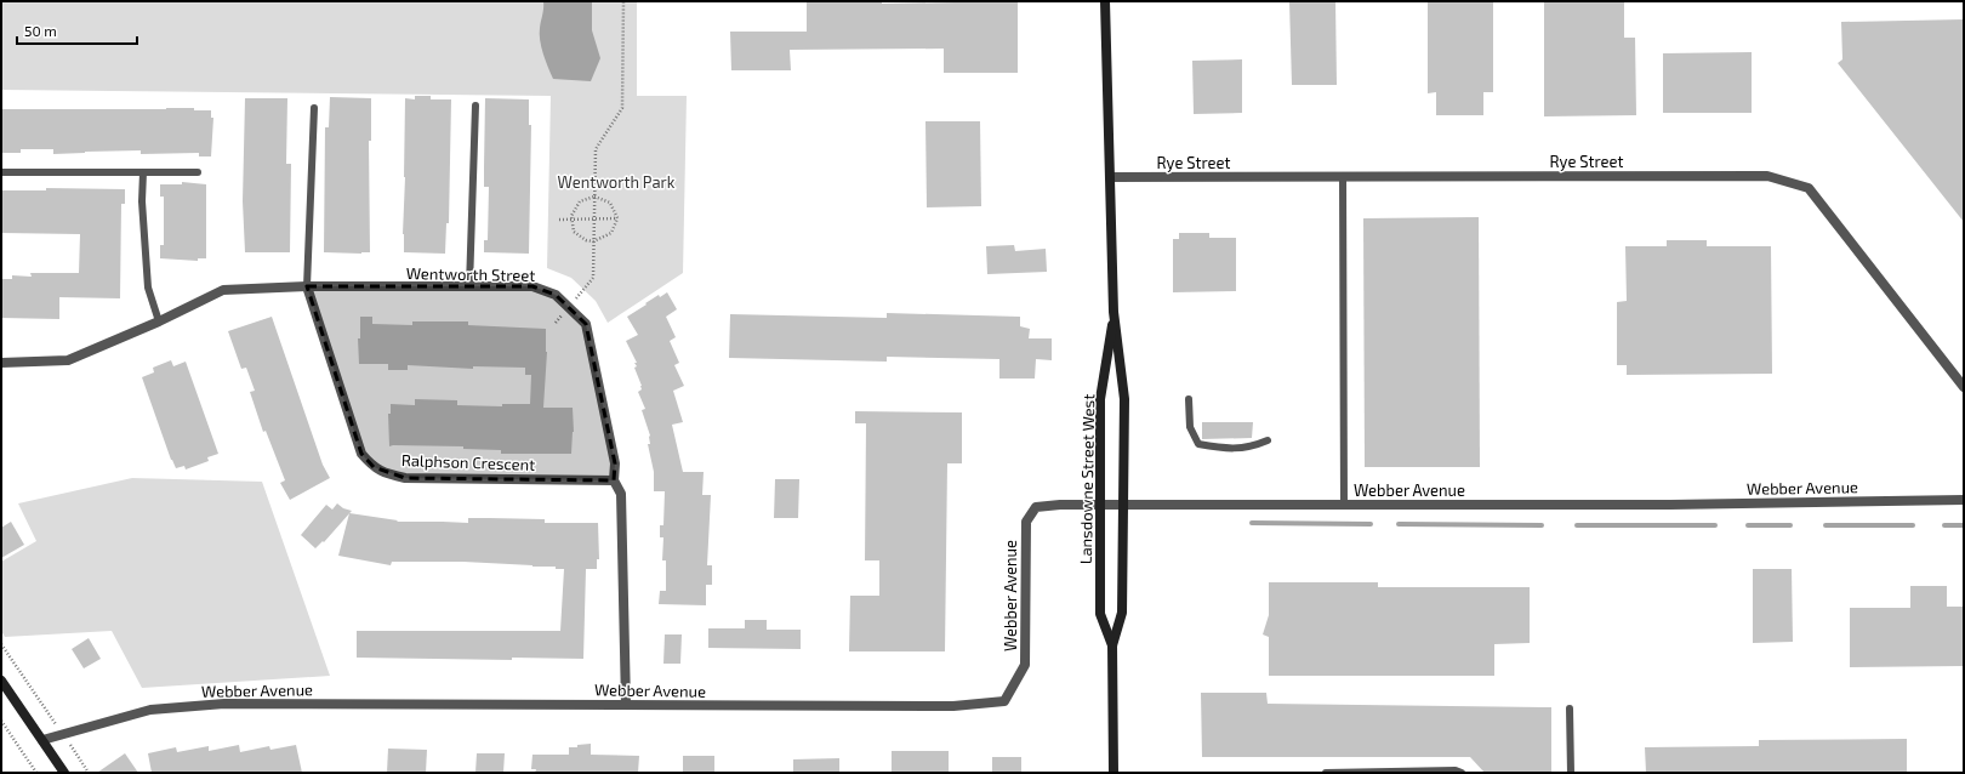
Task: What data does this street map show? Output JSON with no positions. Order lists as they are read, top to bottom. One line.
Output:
{"streets":{"main road":["Lansdowne Street West"],"street":["Rye Street","Wentworth Street","Ralphson Crescent","Webber Avenue"]},"crossings":[["Rye Street","Lansdowne Street West"],["Wentworth Street","Ralphson Crescent"],["Wentworth Street","Webber Avenue"],["Lansdowne Street West","Webber Avenue"]],"parks":["Wentworth Park"],"scale_bar":"50 m"}
